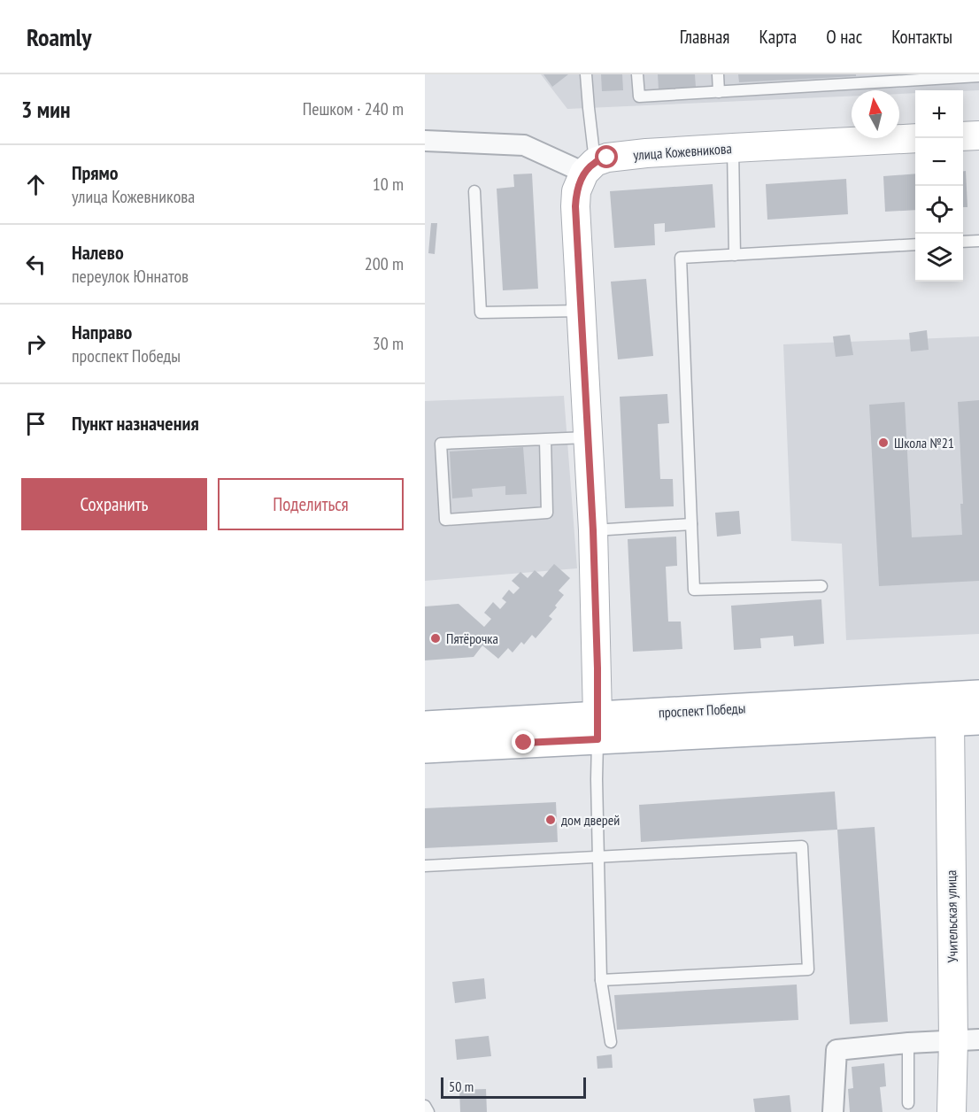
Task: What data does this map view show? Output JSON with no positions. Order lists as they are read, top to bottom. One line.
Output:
{"streets":{"main road":["проспект Победы"],"street":["улица Кожевникова","Учительская улица"]},"crossings":[["проспект Победы","Учительская улица"]],"places":["Школа №21","Пятёрочка","дом дверей"],"scale_bar":"50 m","north":"top","page":{"header":"Roamly","nav":["Главная","Карта","О нас","Контакты"],"heading":["3 мин","Пешком · 240 m"],"map_buttons":["+","−"],"list":[["Прямо","улица Кожевникова","10 m"],["Налево","переулок Юннатов","200 m"],["Направо","проспект Победы","30 m"],"Пункт назначения"],"buttons":["Сохранить","Поделиться"],"scale":"50 m"}}
